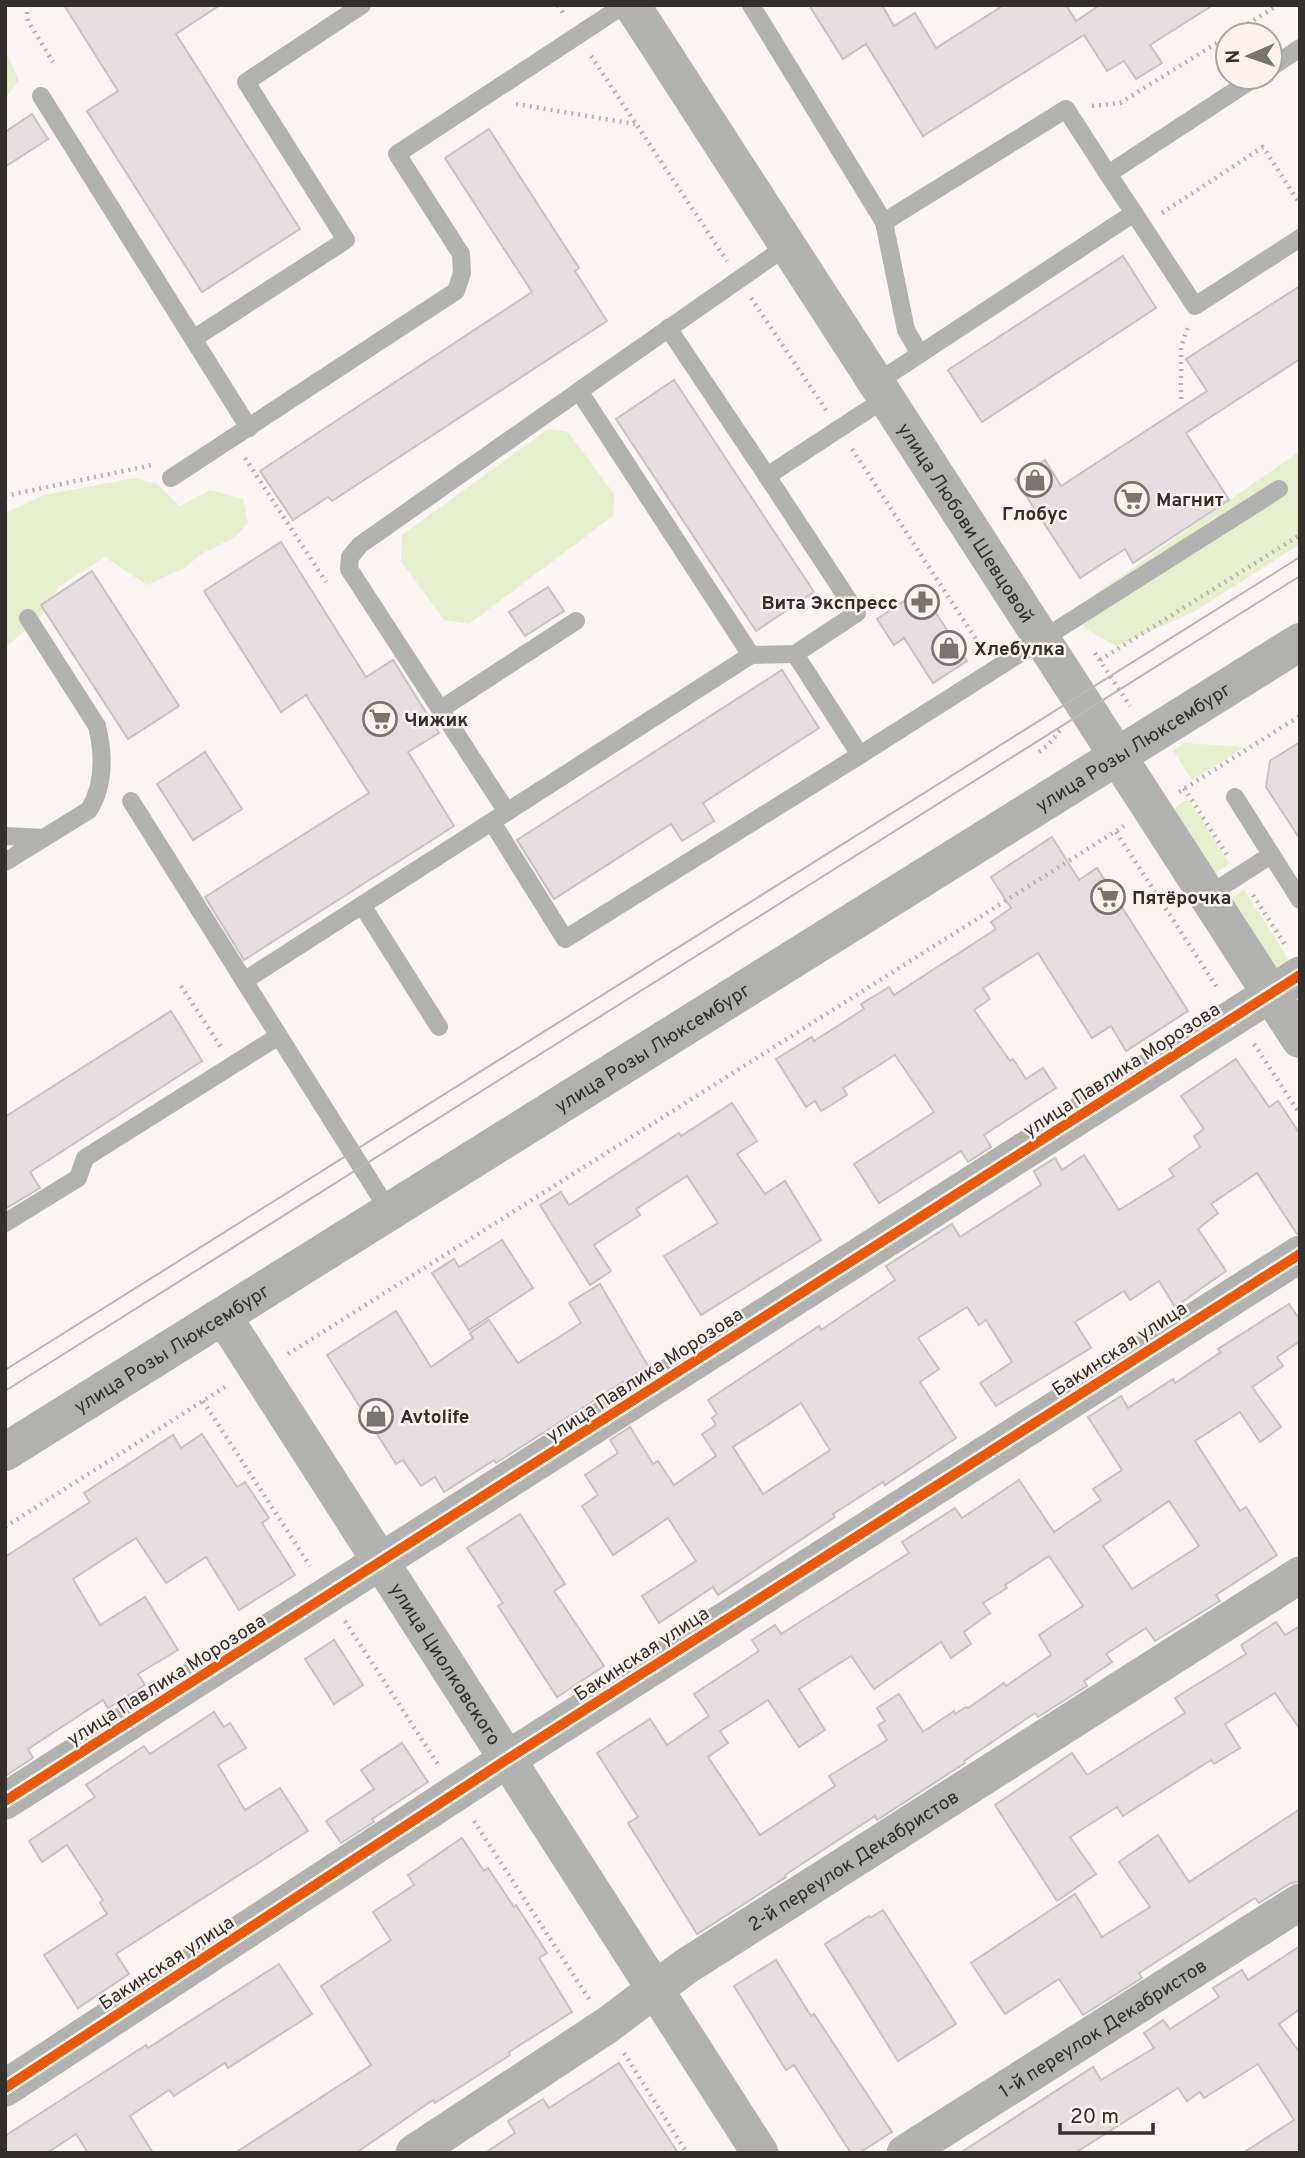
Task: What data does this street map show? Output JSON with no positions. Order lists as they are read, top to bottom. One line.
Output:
{"streets":{"main road":["улица Розы Люксембург"],"street":["улица Любови Шевцовой","улица Павлика Морозова","Бакинская улица","улица Циолковского","2-й переулок Декабристов","1-й переулок Декабристов"]},"crossings":[["улица Любови Шевцовой","улица Розы Люксембург"],["улица Любови Шевцовой","улица Павлика Морозова"],["улица Розы Люксембург","улица Циолковского"],["улица Павлика Морозова","улица Циолковского"],["Бакинская улица","улица Циолковского"],["улица Циолковского","2-й переулок Декабристов"]],"places":{"shop":["Глобус","Хлебулка","Avtolife"],"supermarket":["Магнит","Чижик","Пятёрочка"],"pharmacy":["Вита Экспресс"]},"scale_bar":"20 m","north":"left"}
